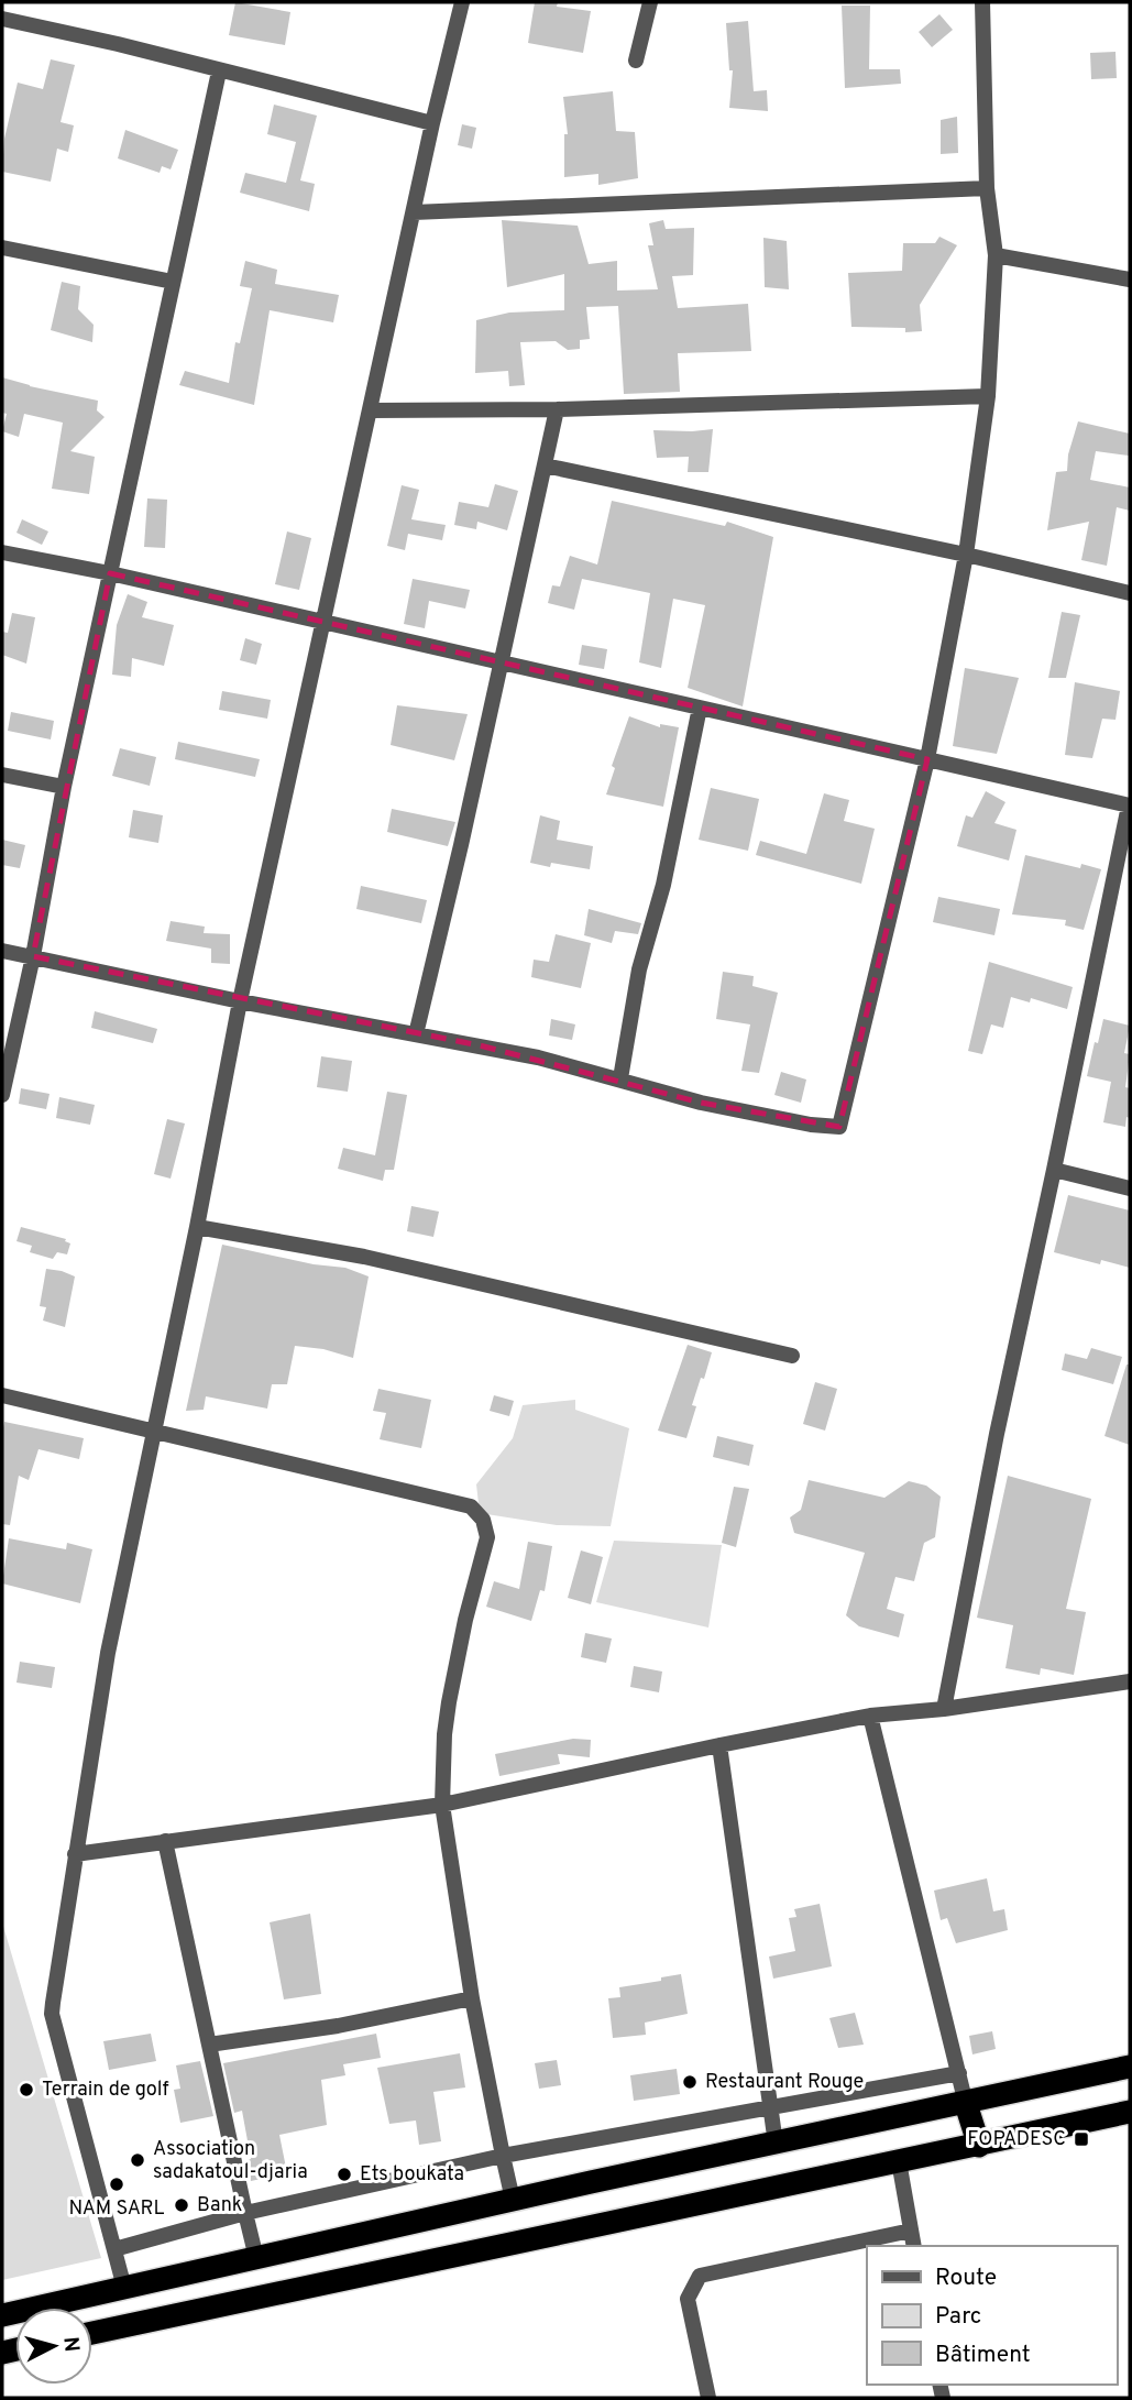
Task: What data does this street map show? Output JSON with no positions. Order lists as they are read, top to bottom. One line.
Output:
{"places":{"other":["Restaurant Rouge","Terrain de golf","Association sadakatoul-djaria","Ets boukata","NAM SARL","Bank"],"transit":["FOPADESC"]},"legend":["Route","Parc","Bâtiment"],"north":"right"}
